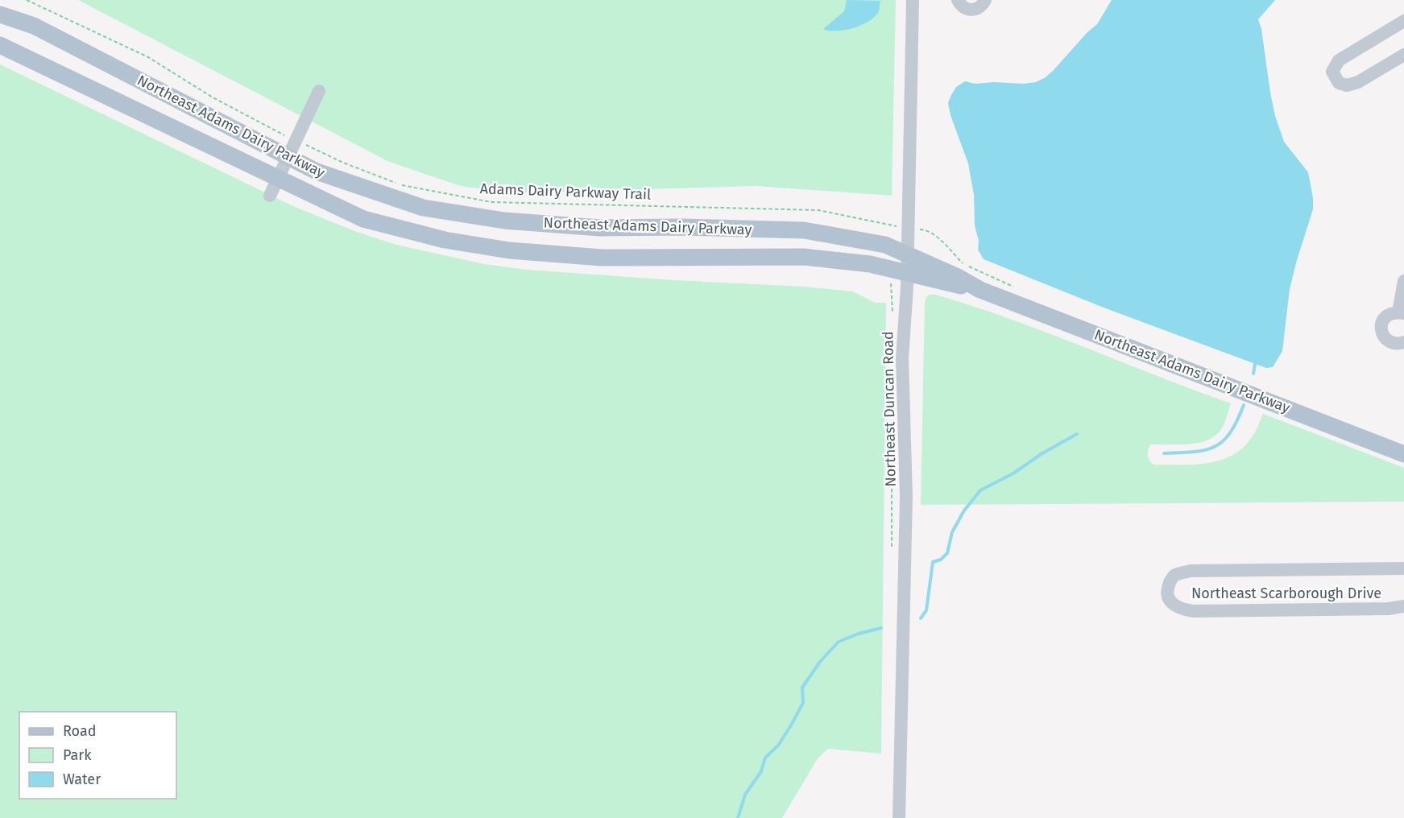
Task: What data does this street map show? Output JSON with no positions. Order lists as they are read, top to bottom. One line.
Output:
{"streets":{"main road":["Northeast Adams Dairy Parkway"],"street":["Northeast Duncan Road","Northeast Scarborough Drive"],"path":["Adams Dairy Parkway Trail"]},"crossings":[["Northeast Adams Dairy Parkway","Northeast Duncan Road"]],"legend":["Road","Park","Water"]}
